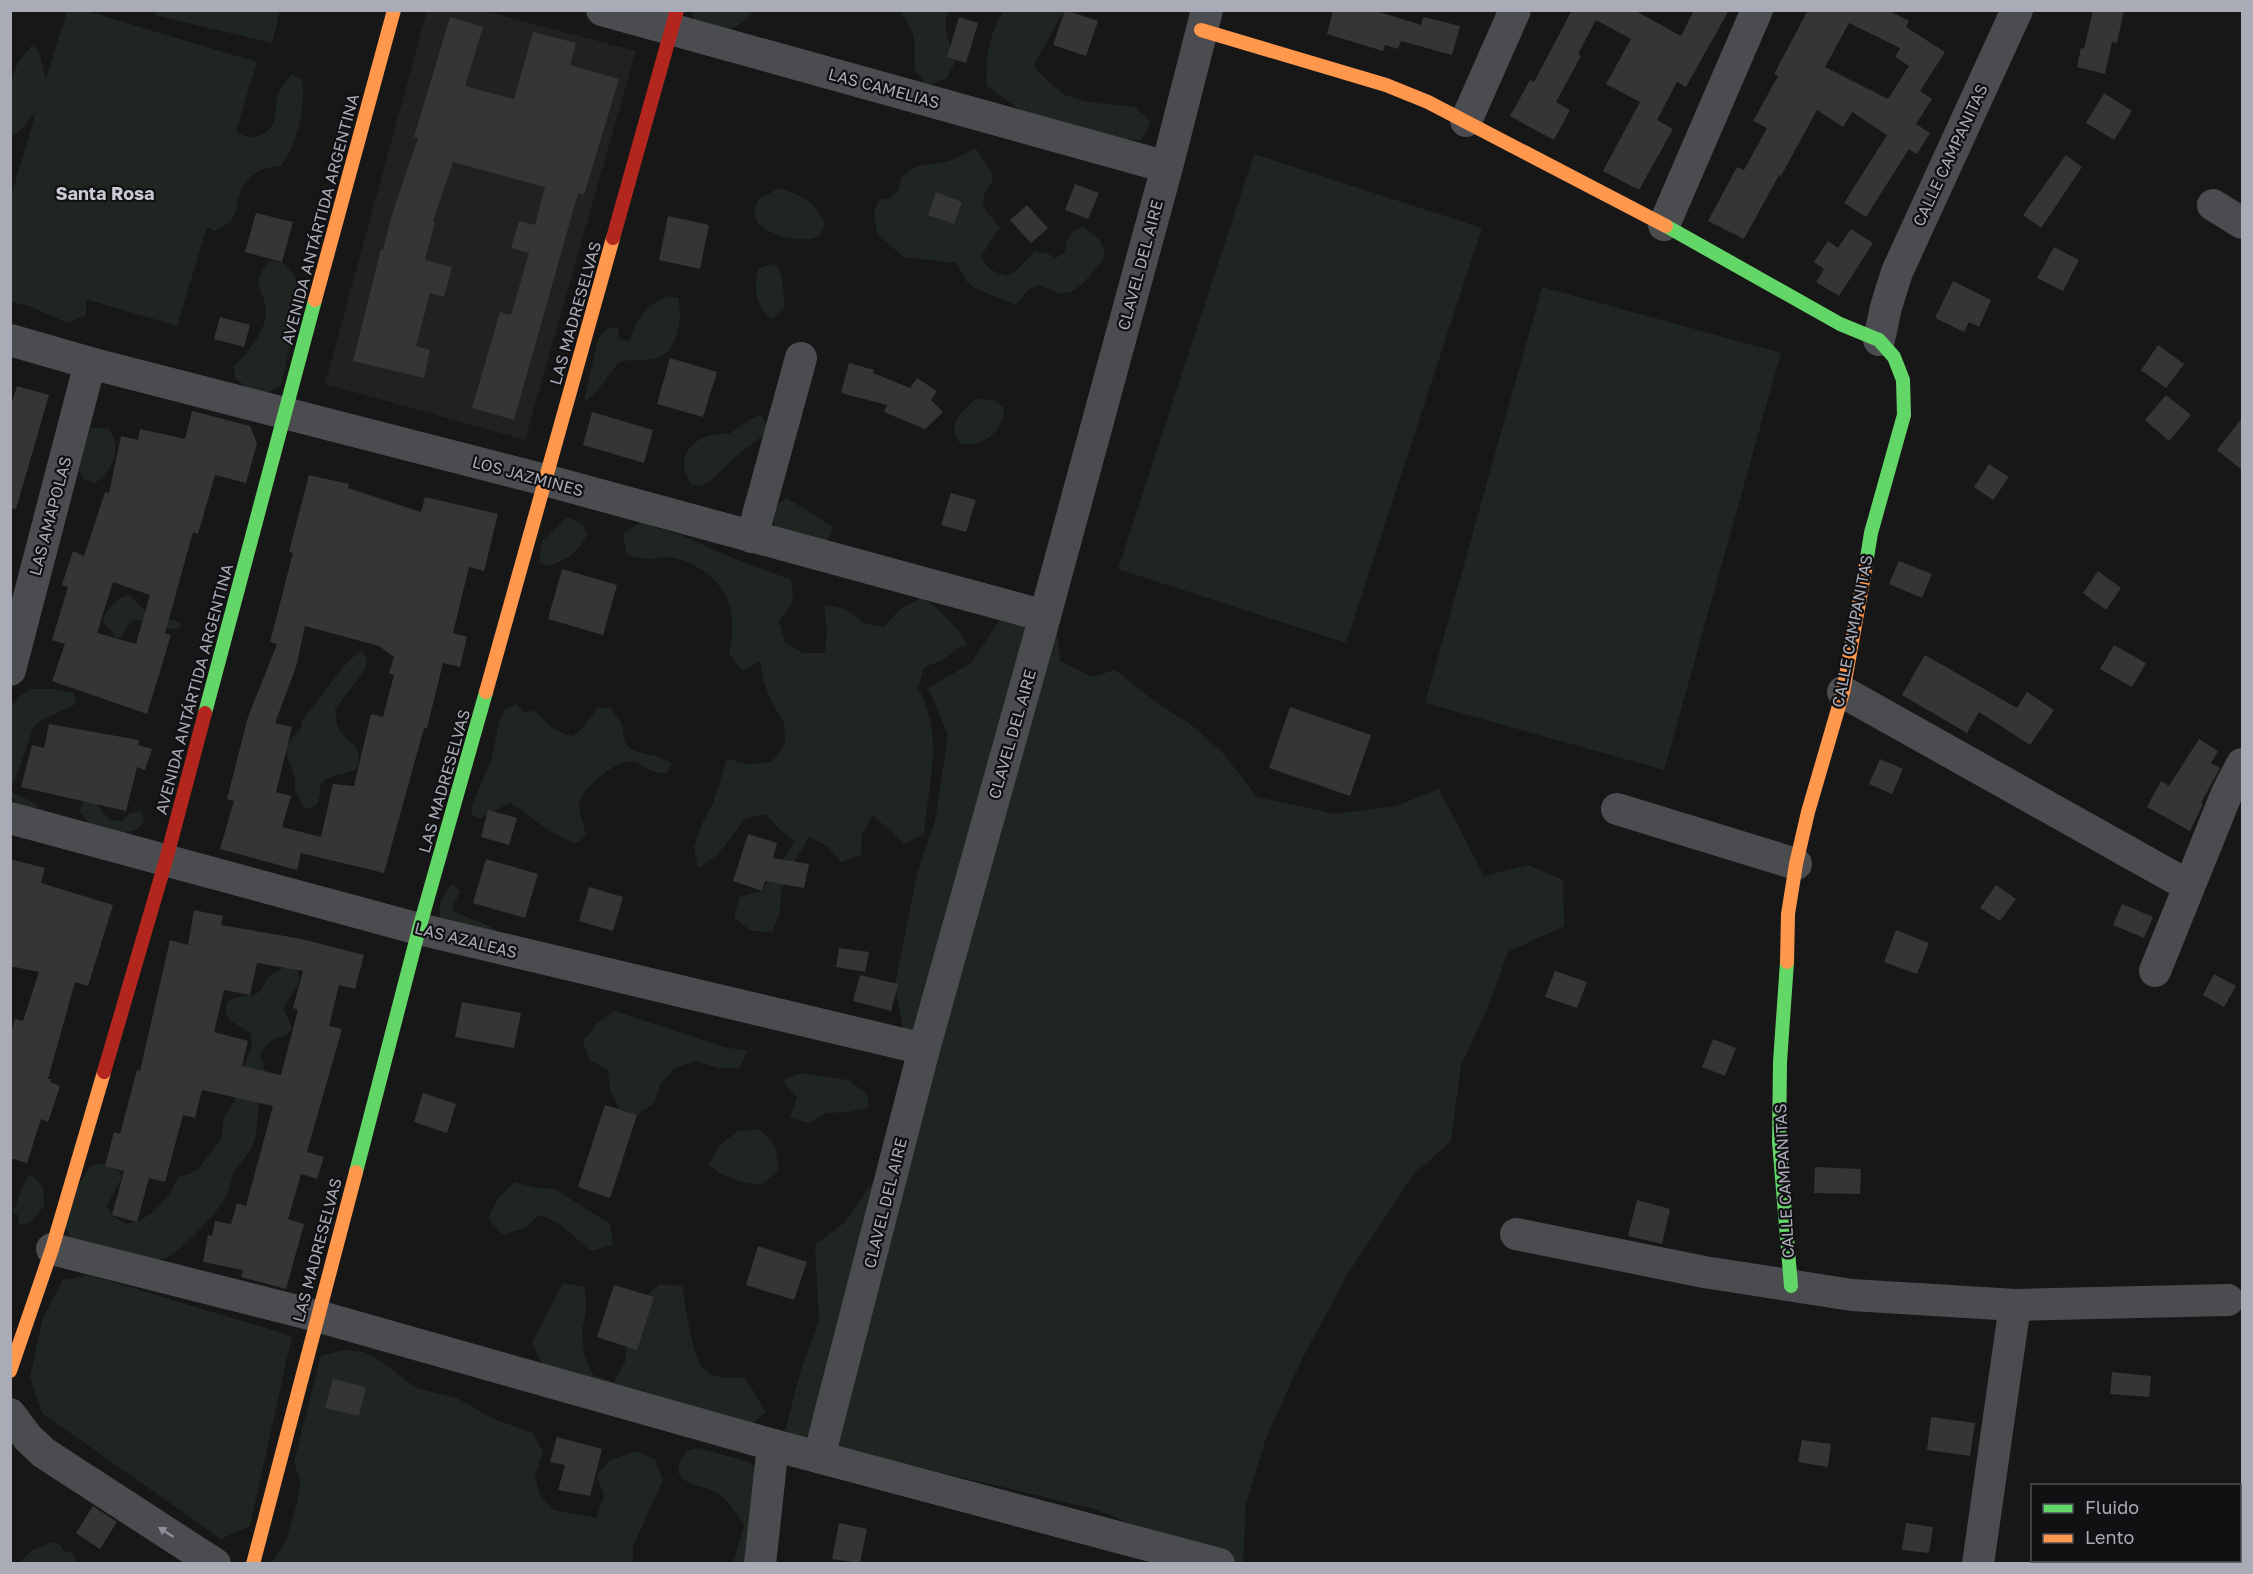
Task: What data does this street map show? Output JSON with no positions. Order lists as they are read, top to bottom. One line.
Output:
{"streets":{"street":["LAS CAMELIAS","CALLE CAMPANITAS","AVENIDA ANTÁRTIDA ARGENTINA","CLAVEL DEL AIRE","LAS MADRESELVAS","LOS JAZMINES","LAS AMAPOLAS","LAS AZALEAS"]},"crossings":[["LAS CAMELIAS","CLAVEL DEL AIRE"],["LAS CAMELIAS","LAS MADRESELVAS"],["AVENIDA ANTÁRTIDA ARGENTINA","LOS JAZMINES"],["AVENIDA ANTÁRTIDA ARGENTINA","LAS AZALEAS"],["CLAVEL DEL AIRE","LOS JAZMINES"],["CLAVEL DEL AIRE","LAS AZALEAS"],["LAS MADRESELVAS","LOS JAZMINES"],["LAS MADRESELVAS","LAS AZALEAS"],["LOS JAZMINES","LAS AMAPOLAS"]],"districts":["Santa Rosa"],"legend":["Fluido","Lento"]}
